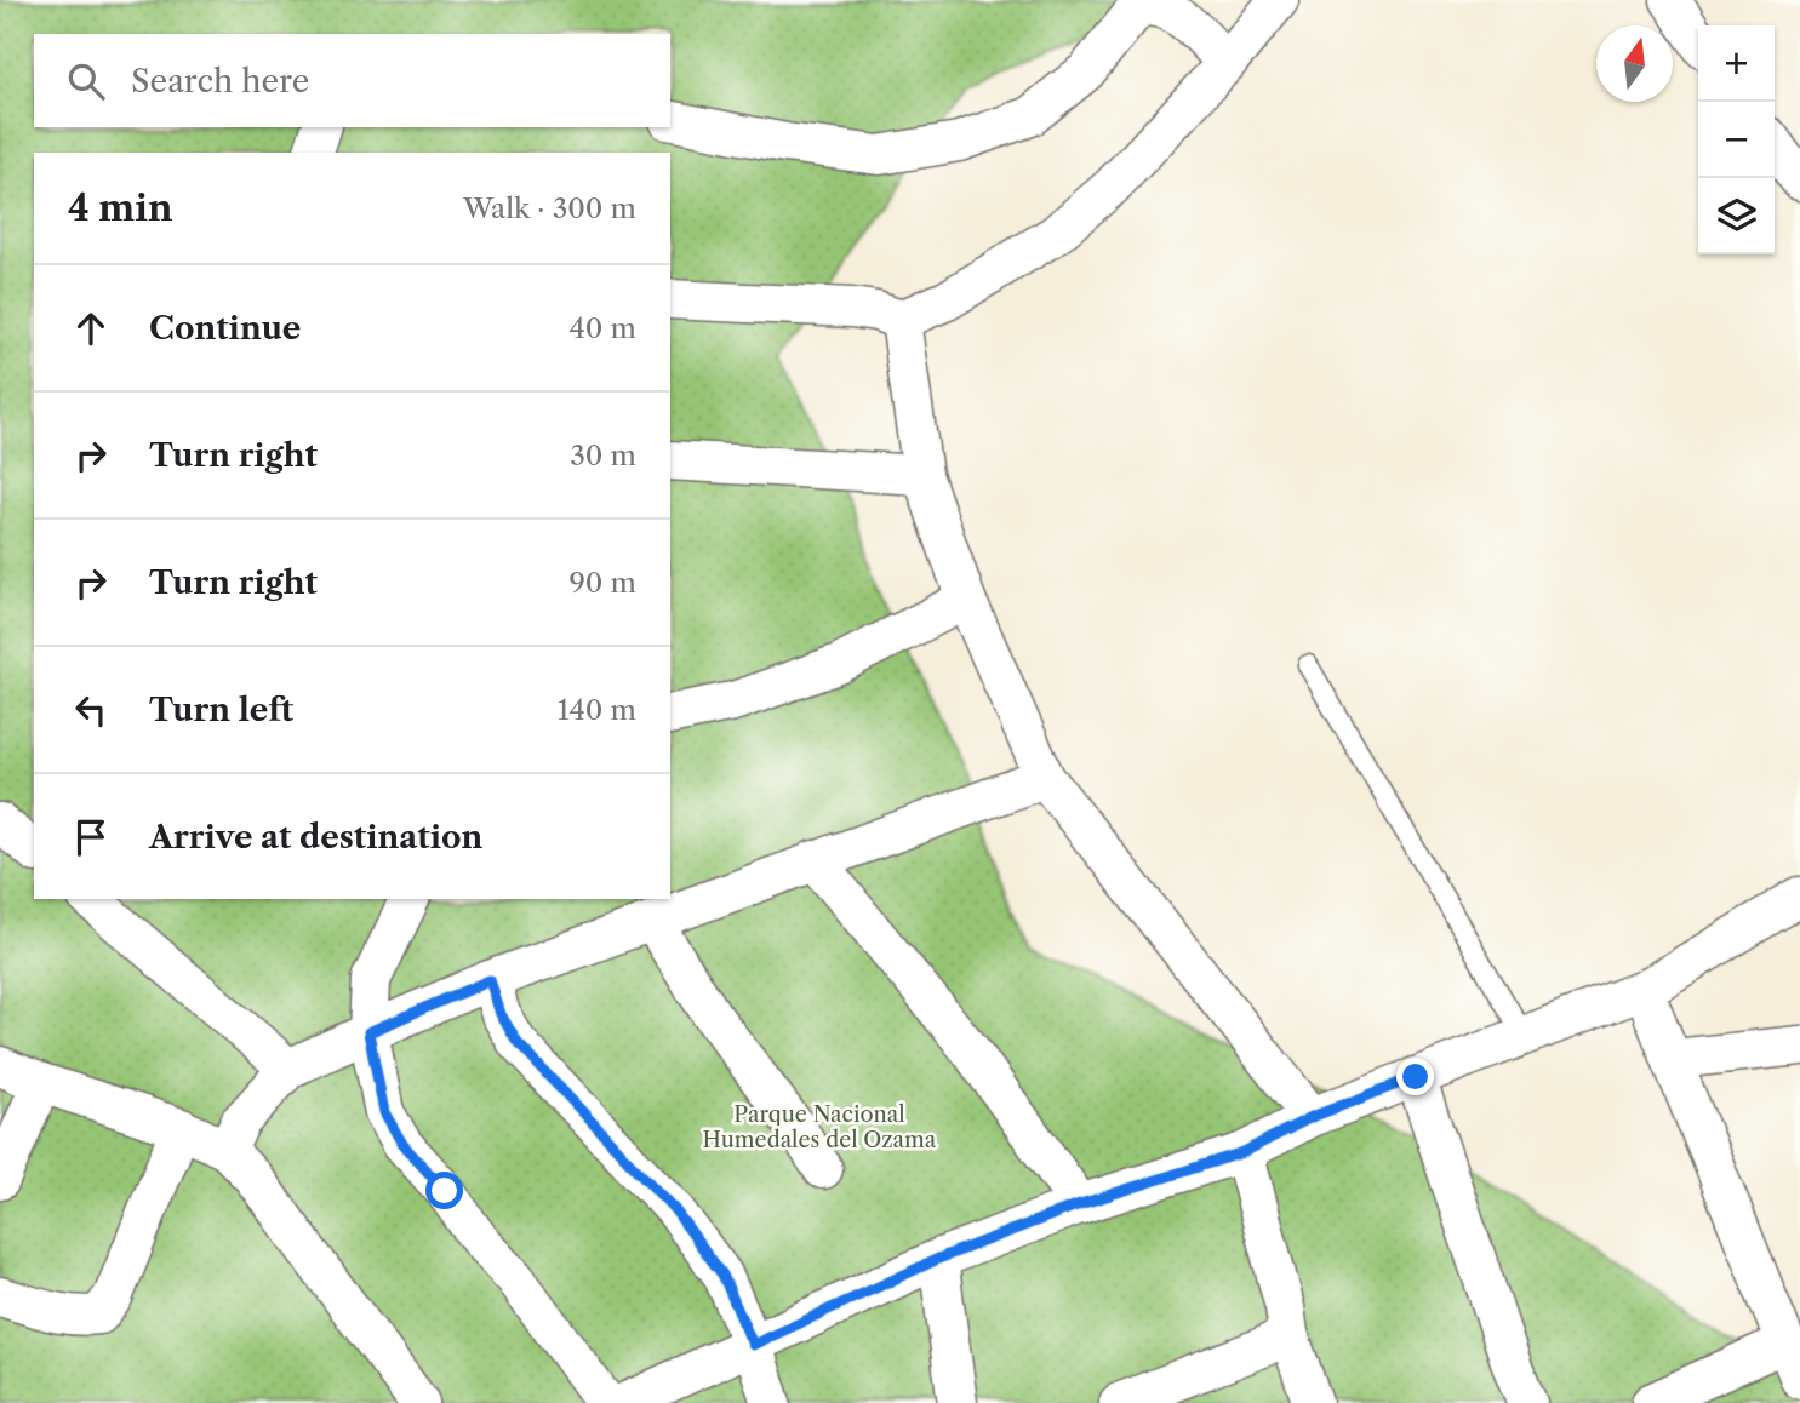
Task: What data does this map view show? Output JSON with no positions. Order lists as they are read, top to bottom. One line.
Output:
{"parks":["Parque Nacional Humedales del Ozama"],"north":"top","page":{"map_buttons":["+","−"],"search":"Search here","heading":["4 min","Walk · 300 m"],"list":[["Continue","40 m"],["Turn right","30 m"],["Turn right","90 m"],["Turn left","140 m"],"Arrive at destination"]}}
